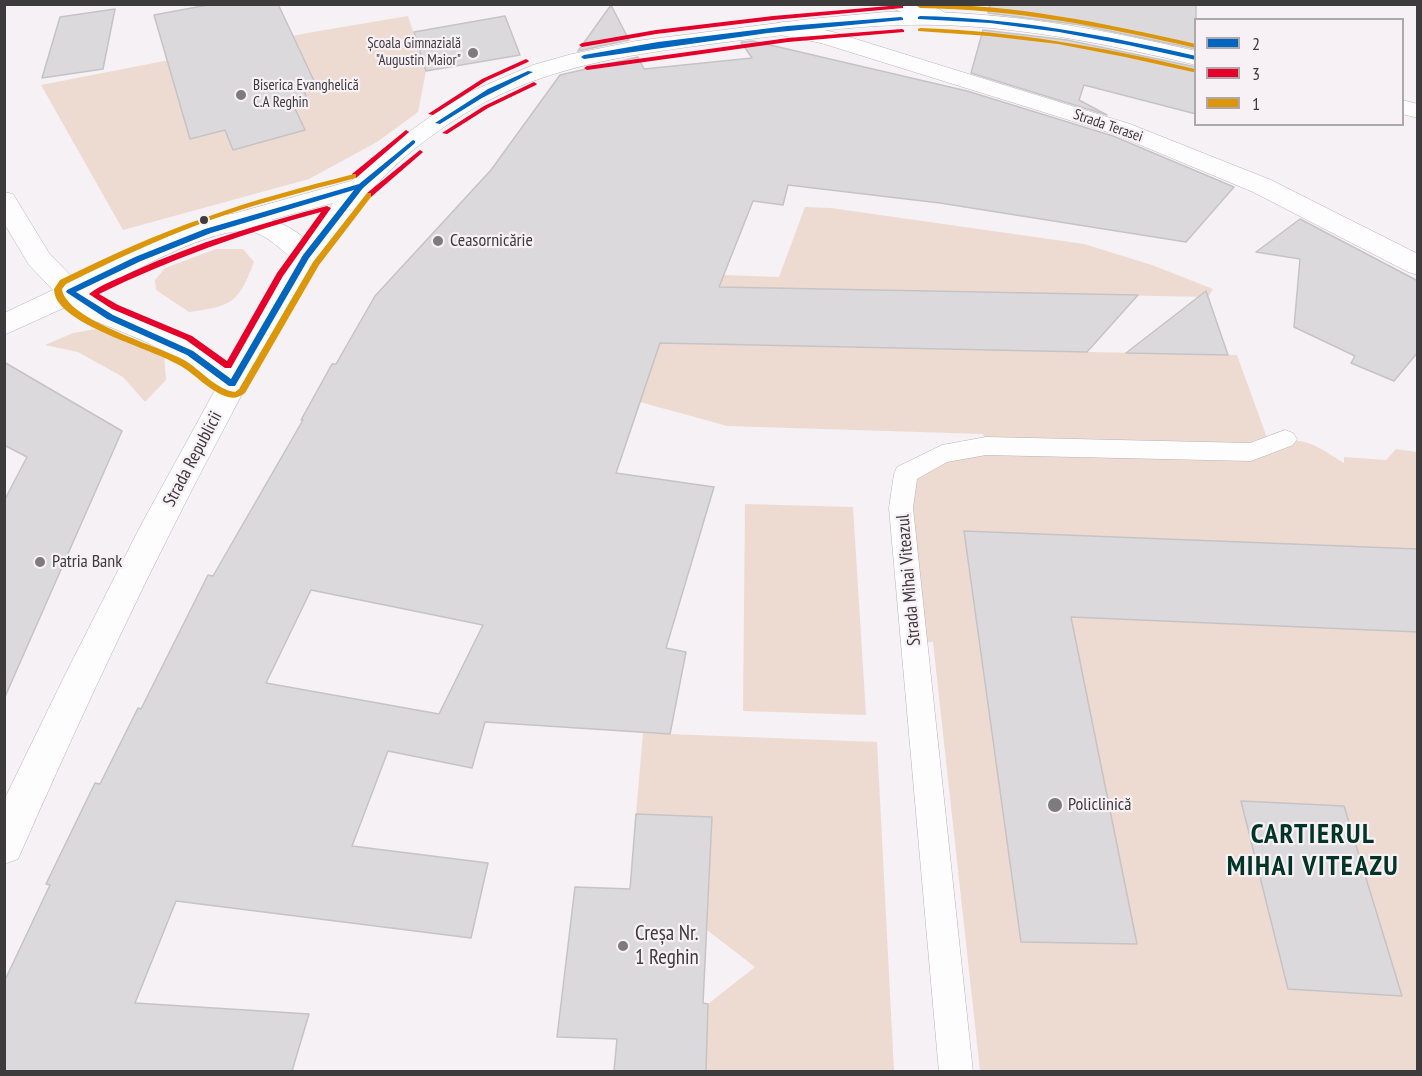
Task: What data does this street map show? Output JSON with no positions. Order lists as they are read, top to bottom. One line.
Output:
{"streets":{"main road":["Strada Terasei","Strada Republicii"],"lane":["Strada Mihai Viteazul"]},"crossings":[["Strada Terasei","Strada Republicii"]],"districts":["CARTIERUL MIHAI VITEAZU"],"places":["Școala Gimnazială \"Augustin Maior\"","Biserica Evanghelică C.A Reghin","Ceasornicărie","Patria Bank","Policlinică","Creșa Nr. 1 Reghin"],"lines":["transit line 1","transit line 3","transit line 2"],"legend":["2","3","1"]}
